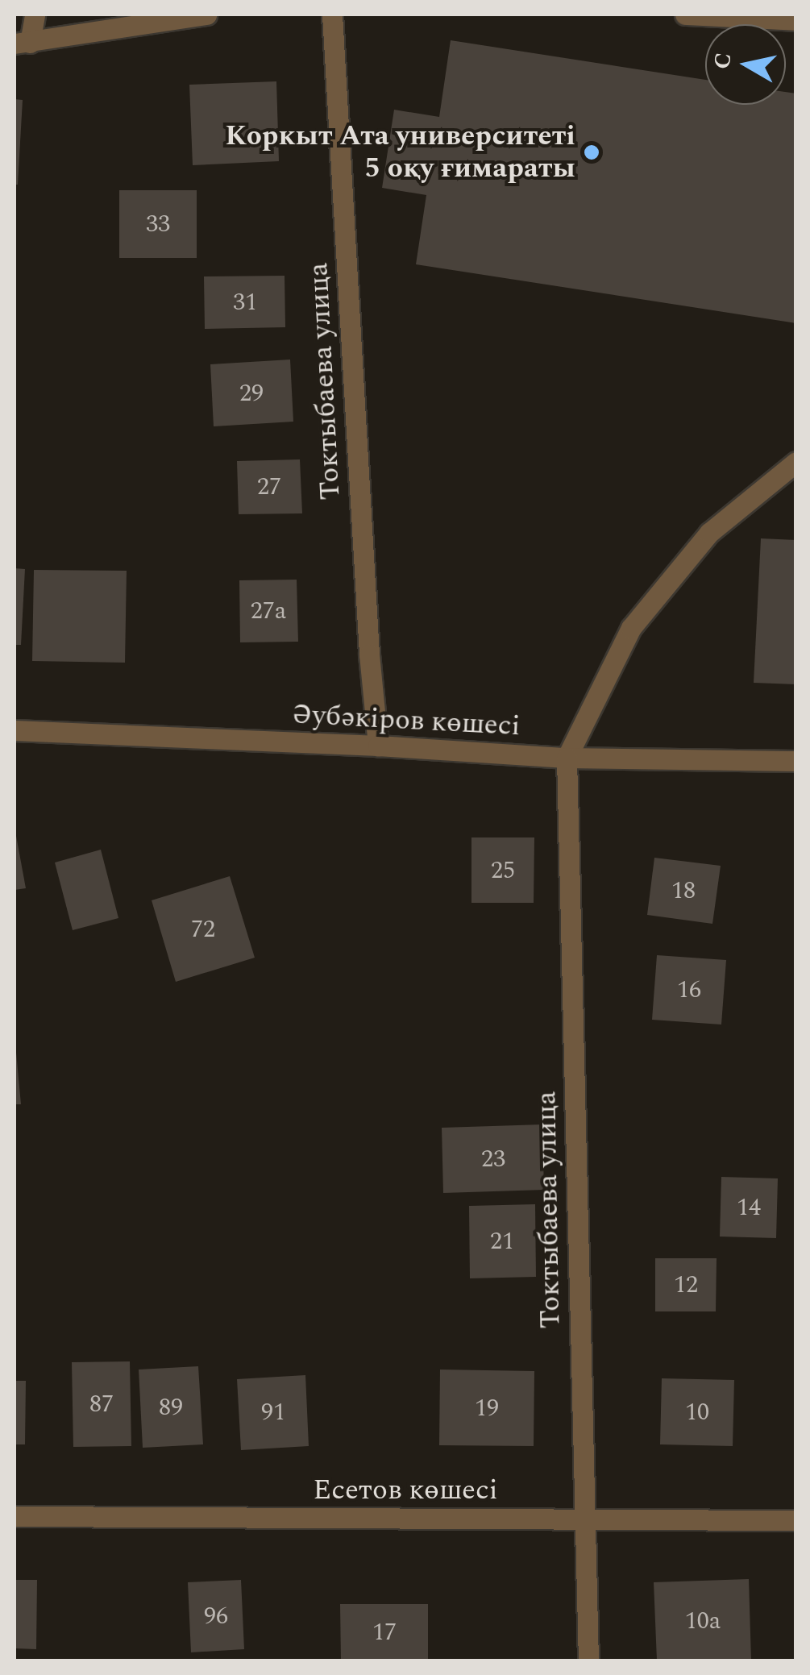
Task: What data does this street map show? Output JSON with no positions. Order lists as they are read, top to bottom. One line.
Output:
{"streets":{"street":["Токтыбаева улица","Әубәкіров көшесі","Есетов көшесі"]},"crossings":[["Токтыбаева улица","Әубәкіров көшесі"],["Токтыбаева улица","Есетов көшесі"]],"places":["Коркыт Ата университеті 5 оқу ғимараты"],"house_numbers":["33","31","29","27","27а","25","18","72","16","23","14","21","12","87","89","19","91","10","96","10а","17"],"north":"left"}
